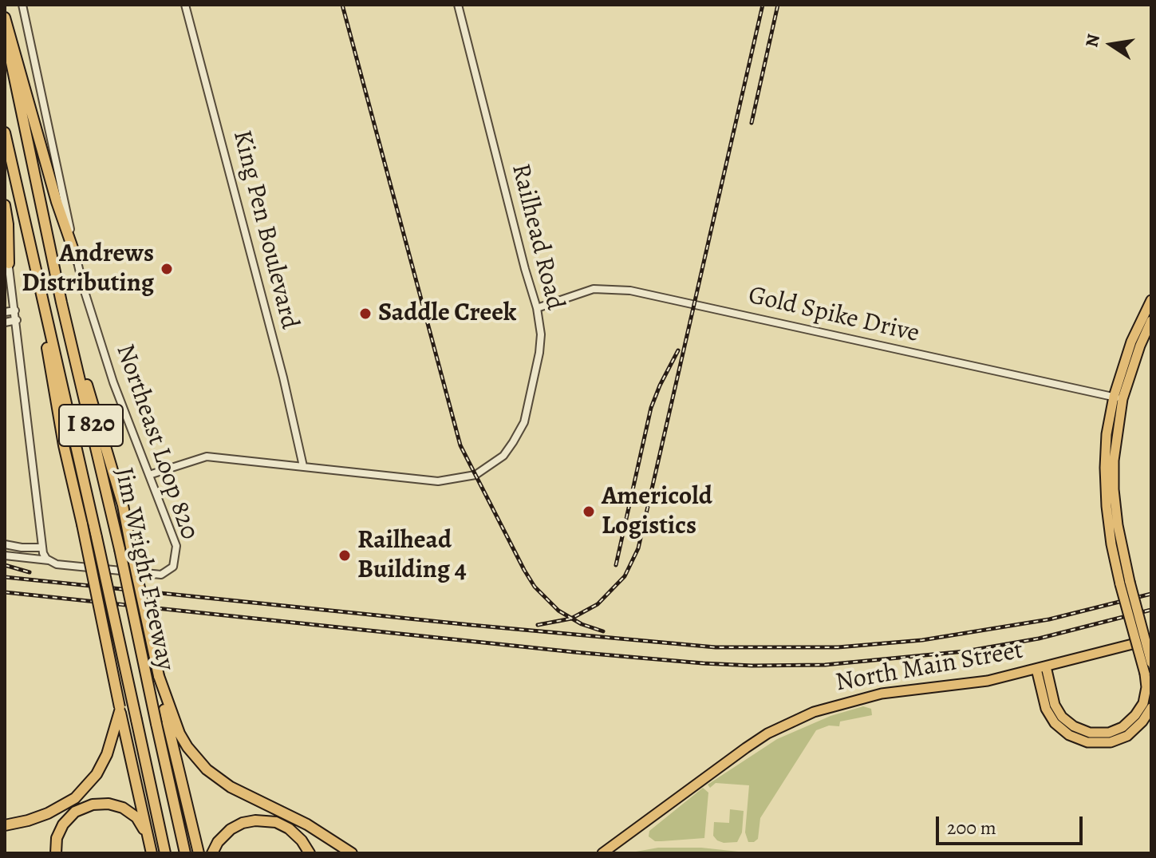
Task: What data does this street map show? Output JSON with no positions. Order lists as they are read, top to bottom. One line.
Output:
{"streets":{"highway":["I 820","Jim Wright Freeway"],"main road":["North Main Street"],"street":["King Pen Boulevard","Railhead Road","Gold Spike Drive","Northeast Loop 820"]},"crossings":[["King Pen Boulevard","Railhead Road"],["Railhead Road","Gold Spike Drive"],["Railhead Road","Northeast Loop 820"]],"places":["Andrews Distributing","Saddle Creek","Americold Logistics","Railhead Building 4"],"scale_bar":"200 m","north":"left"}
